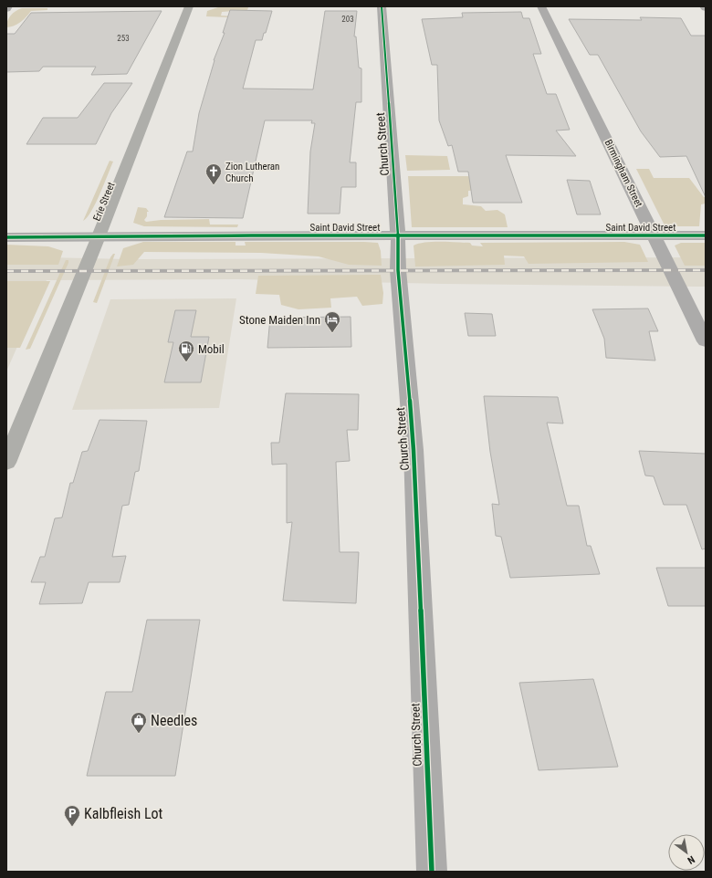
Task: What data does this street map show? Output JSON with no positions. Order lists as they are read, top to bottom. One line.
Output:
{"streets":{"main road":["Erie Street"],"street":["Church Street","Birmingham Street","Saint David Street"]},"crossings":[["Church Street","Saint David Street"],["Birmingham Street","Saint David Street"],["Erie Street","Saint David Street"]],"places":{"church":["Zion Lutheran Church"],"hotel":["Stone Maiden Inn"],"fuel station":["Mobil"],"shop":["Needles"],"parking":["Kalbfleish Lot"]},"house_numbers":["203","253"],"north":"bottom right"}
